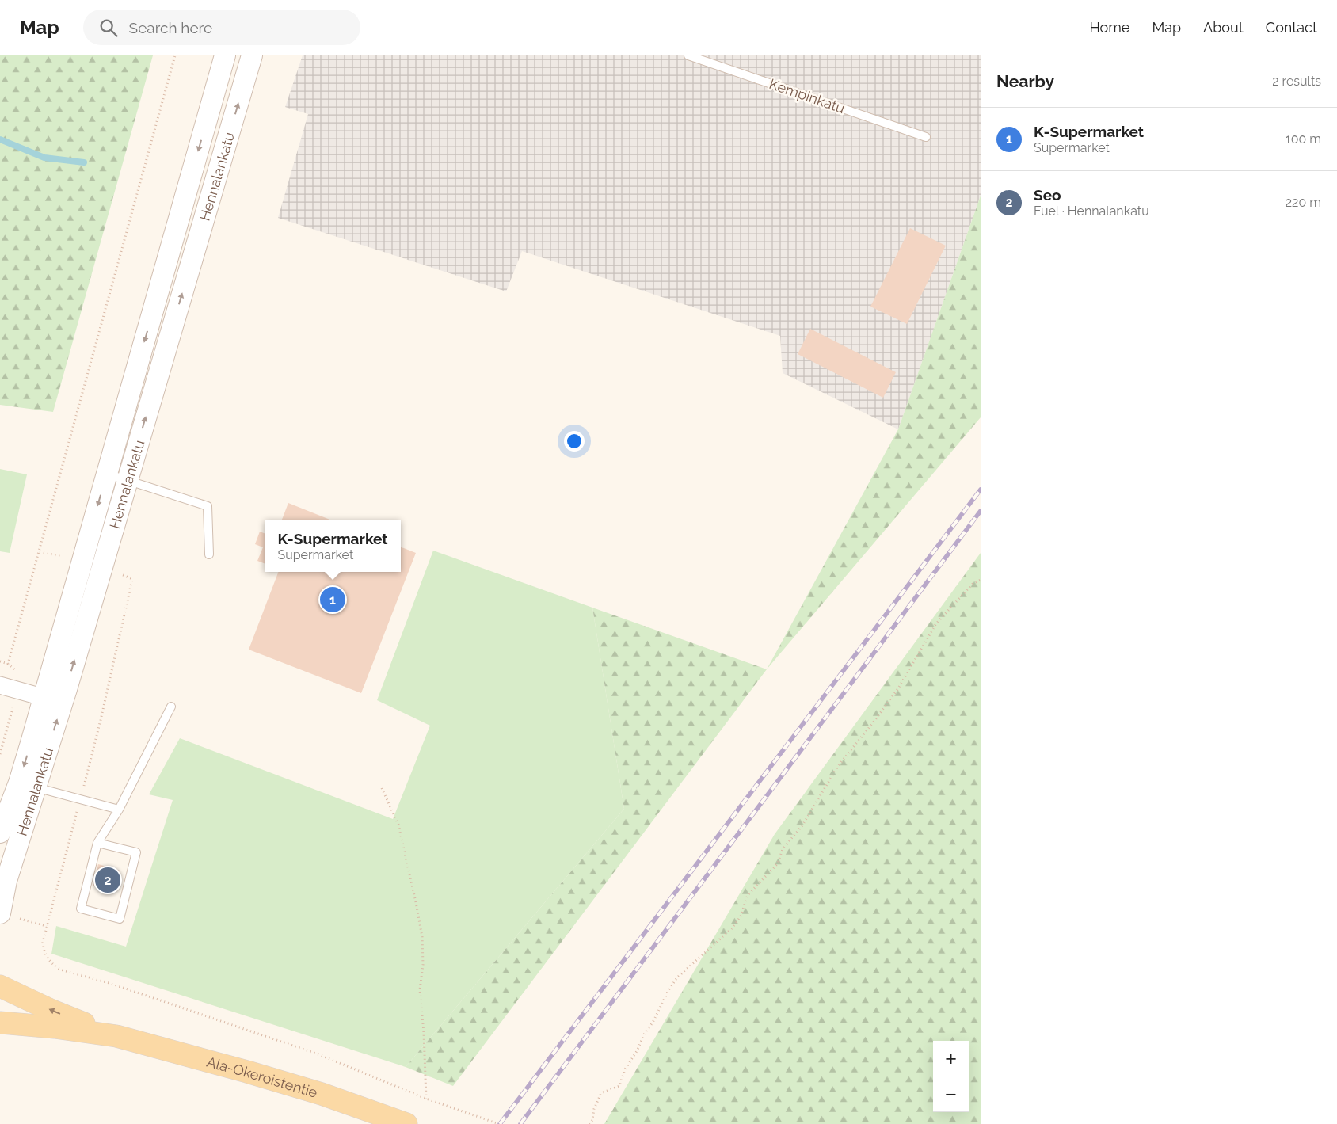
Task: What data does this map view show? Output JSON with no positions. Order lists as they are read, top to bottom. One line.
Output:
{"streets":{"main road":["Ala-Okeroistentie"],"street":["Hennalankatu"],"lane":["Kempinkatu"]},"page":{"header":"Map","search":"Search here","nav":["Home","Map","About","Contact"],"heading":["Nearby","2 results"],"list":[{"mark":"1","name":"K-Supermarket","note":"Supermarket","value":"100 m"},{"mark":"2","name":"Seo","note":"Fuel · Hennalankatu","value":"220 m"}],"popup":["K-Supermarket","Supermarket"],"pins":["1","2"],"map_buttons":["+","−"]}}
